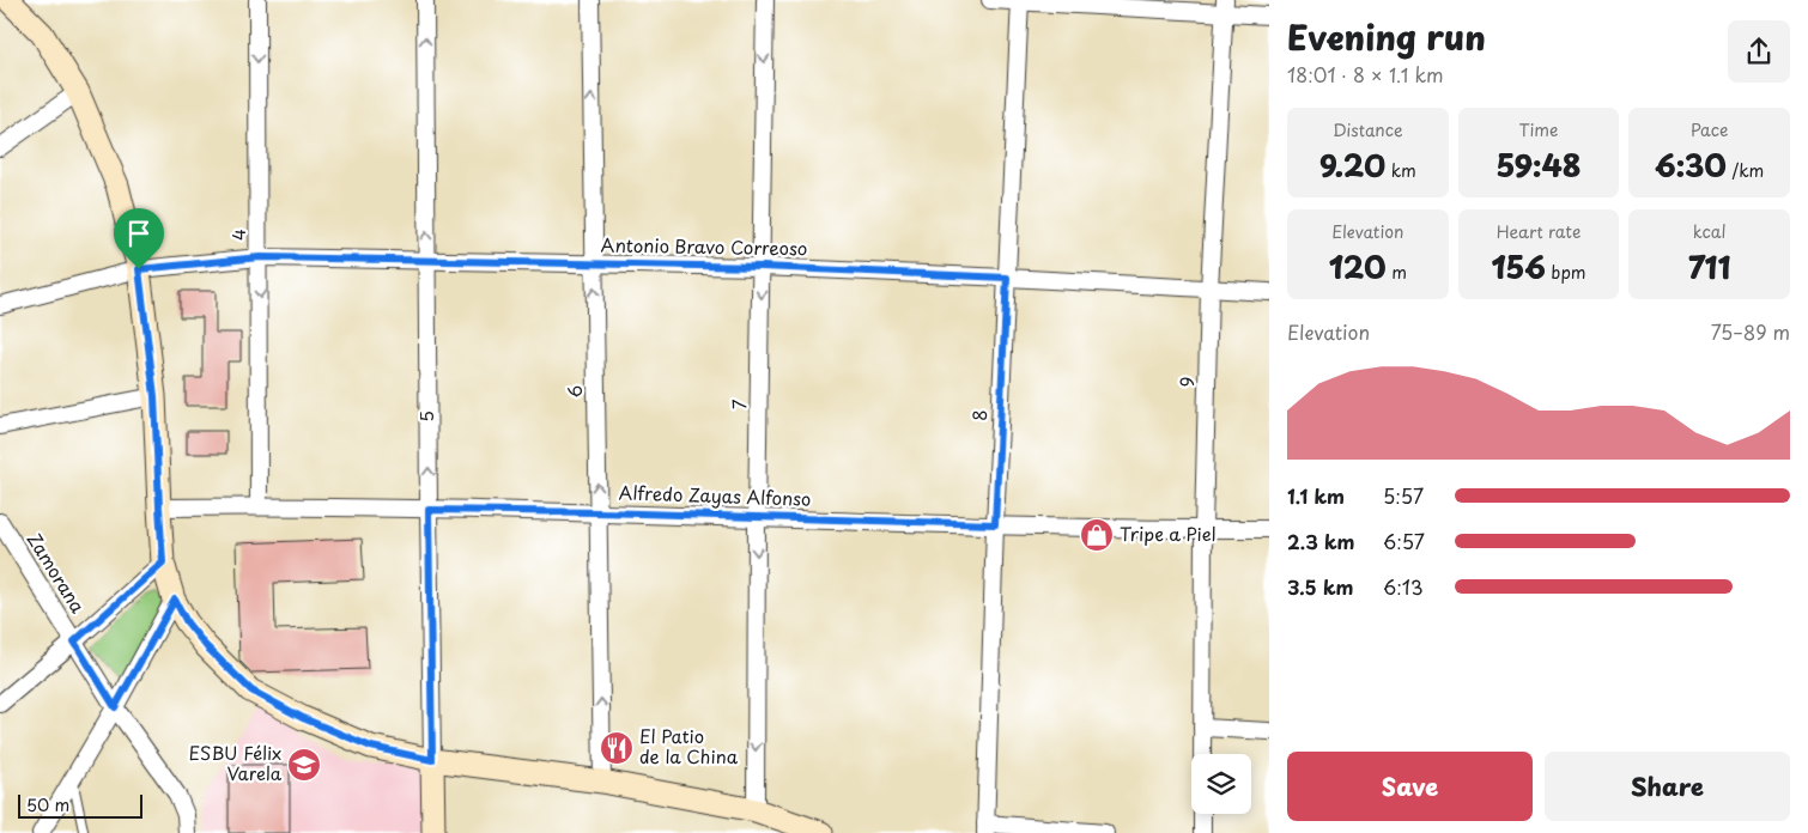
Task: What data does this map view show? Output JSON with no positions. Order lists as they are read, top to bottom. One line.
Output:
{"streets":{"main road":["5"],"street":["4","Antonio Bravo Correoso","9","6","7","8","Alfredo Zayas Alfonso","Zamorana"]},"crossings":[["4","Antonio Bravo Correoso"],["4","Alfredo Zayas Alfonso"],["Antonio Bravo Correoso","9"],["Antonio Bravo Correoso","6"],["Antonio Bravo Correoso","7"],["Antonio Bravo Correoso","8"],["Antonio Bravo Correoso","5"],["9","Alfredo Zayas Alfonso"],["6","Alfredo Zayas Alfonso"],["7","Alfredo Zayas Alfonso"],["8","Alfredo Zayas Alfonso"],["5","Alfredo Zayas Alfonso"]],"one_way":["4","6","7","5"],"places":{"shop":["Tripe a Piel"],"restaurant":["El Patio de la China"],"school or university":["ESBU Félix Varela"]},"scale_bar":"50 m","page":{"heading":["Evening run","18:01 · 8 × 1.1 km"],"stats":[["Distance","9.20 km"],["Time","59:48"],["Pace","6:30 /km"],["Elevation","120 m"],["Heart rate","156 bpm"],["kcal","711"]],"chart":["Elevation","75–89 m"],"list":[{"name":"1.1 km","note":"5:57"},{"name":"2.3 km","note":"6:57"},{"name":"3.5 km","note":"6:13"}],"buttons":["Save","Share"],"scale":"50 m"}}
